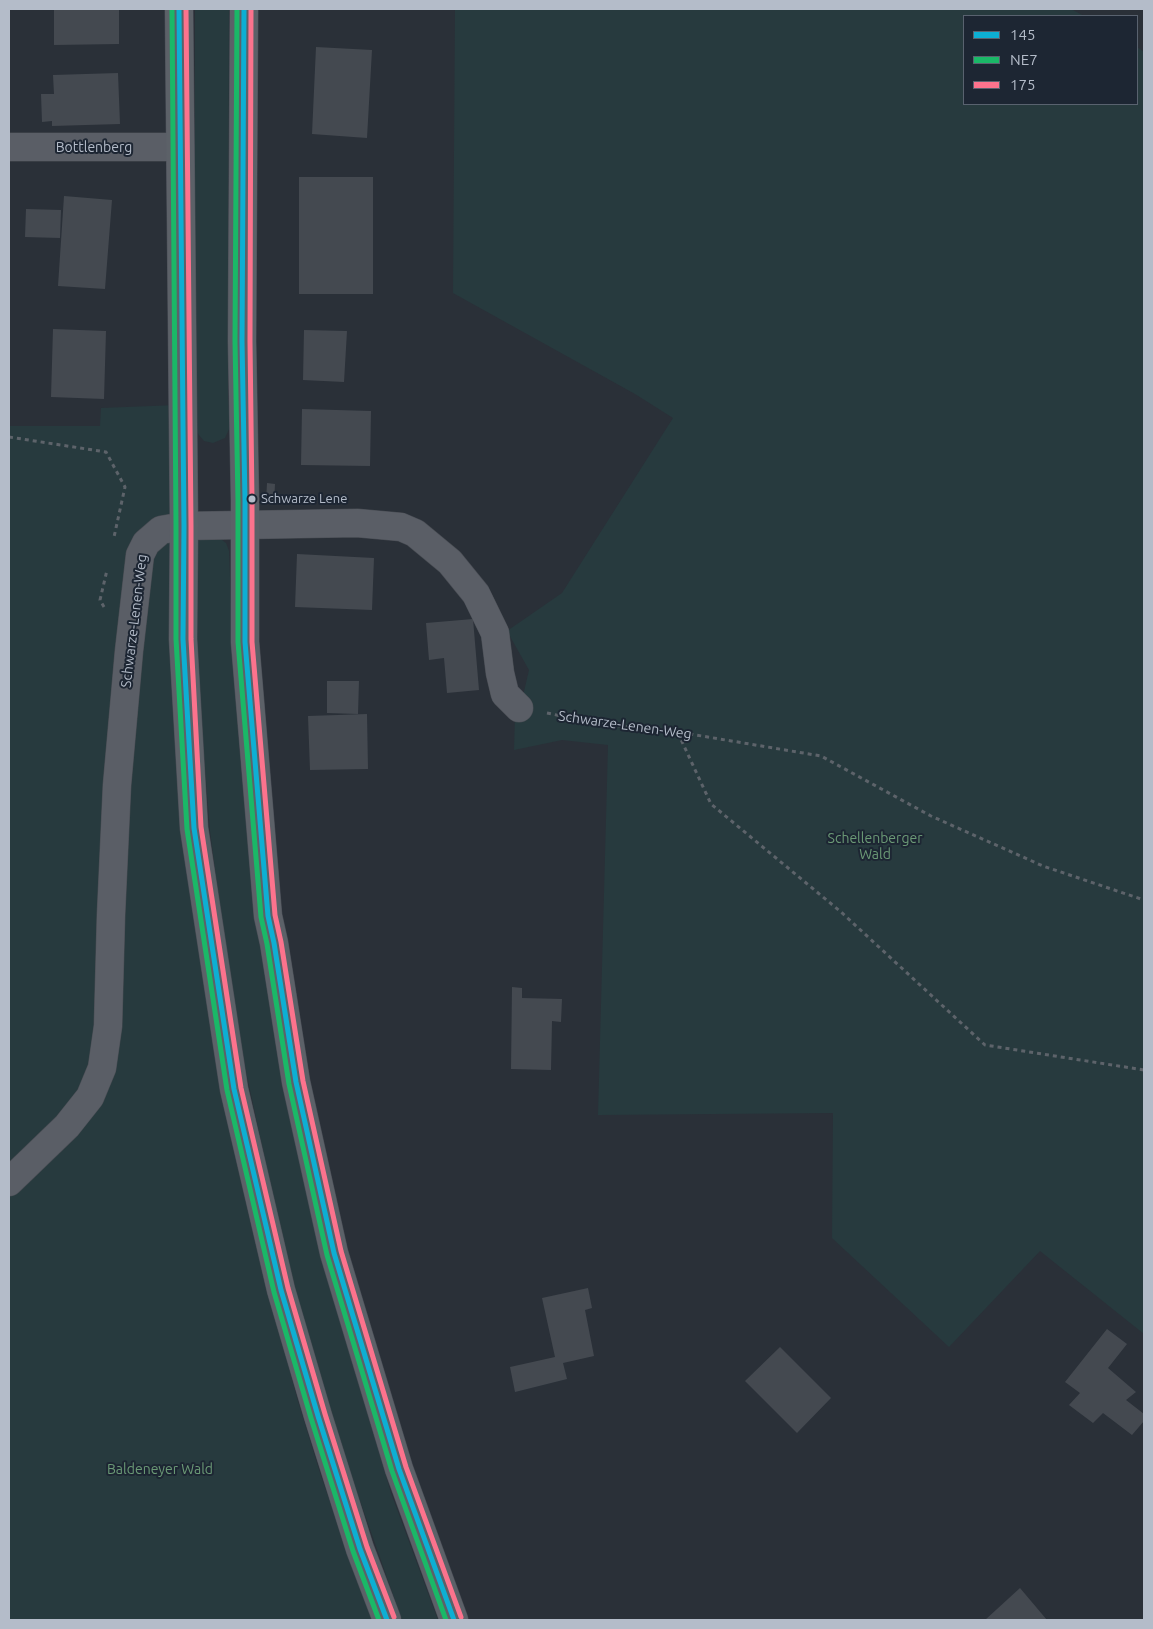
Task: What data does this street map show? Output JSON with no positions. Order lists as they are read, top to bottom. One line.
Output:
{"streets":{"street":["Bottlenberg","Schwarze-Lenen-Weg"]},"parks":["Schellenberger Wald","Baldeneyer Wald"],"places":["Schwarze Lene"],"lines":["transit line 145","transit line NE7","transit line 175"],"legend":["145","NE7","175"]}
